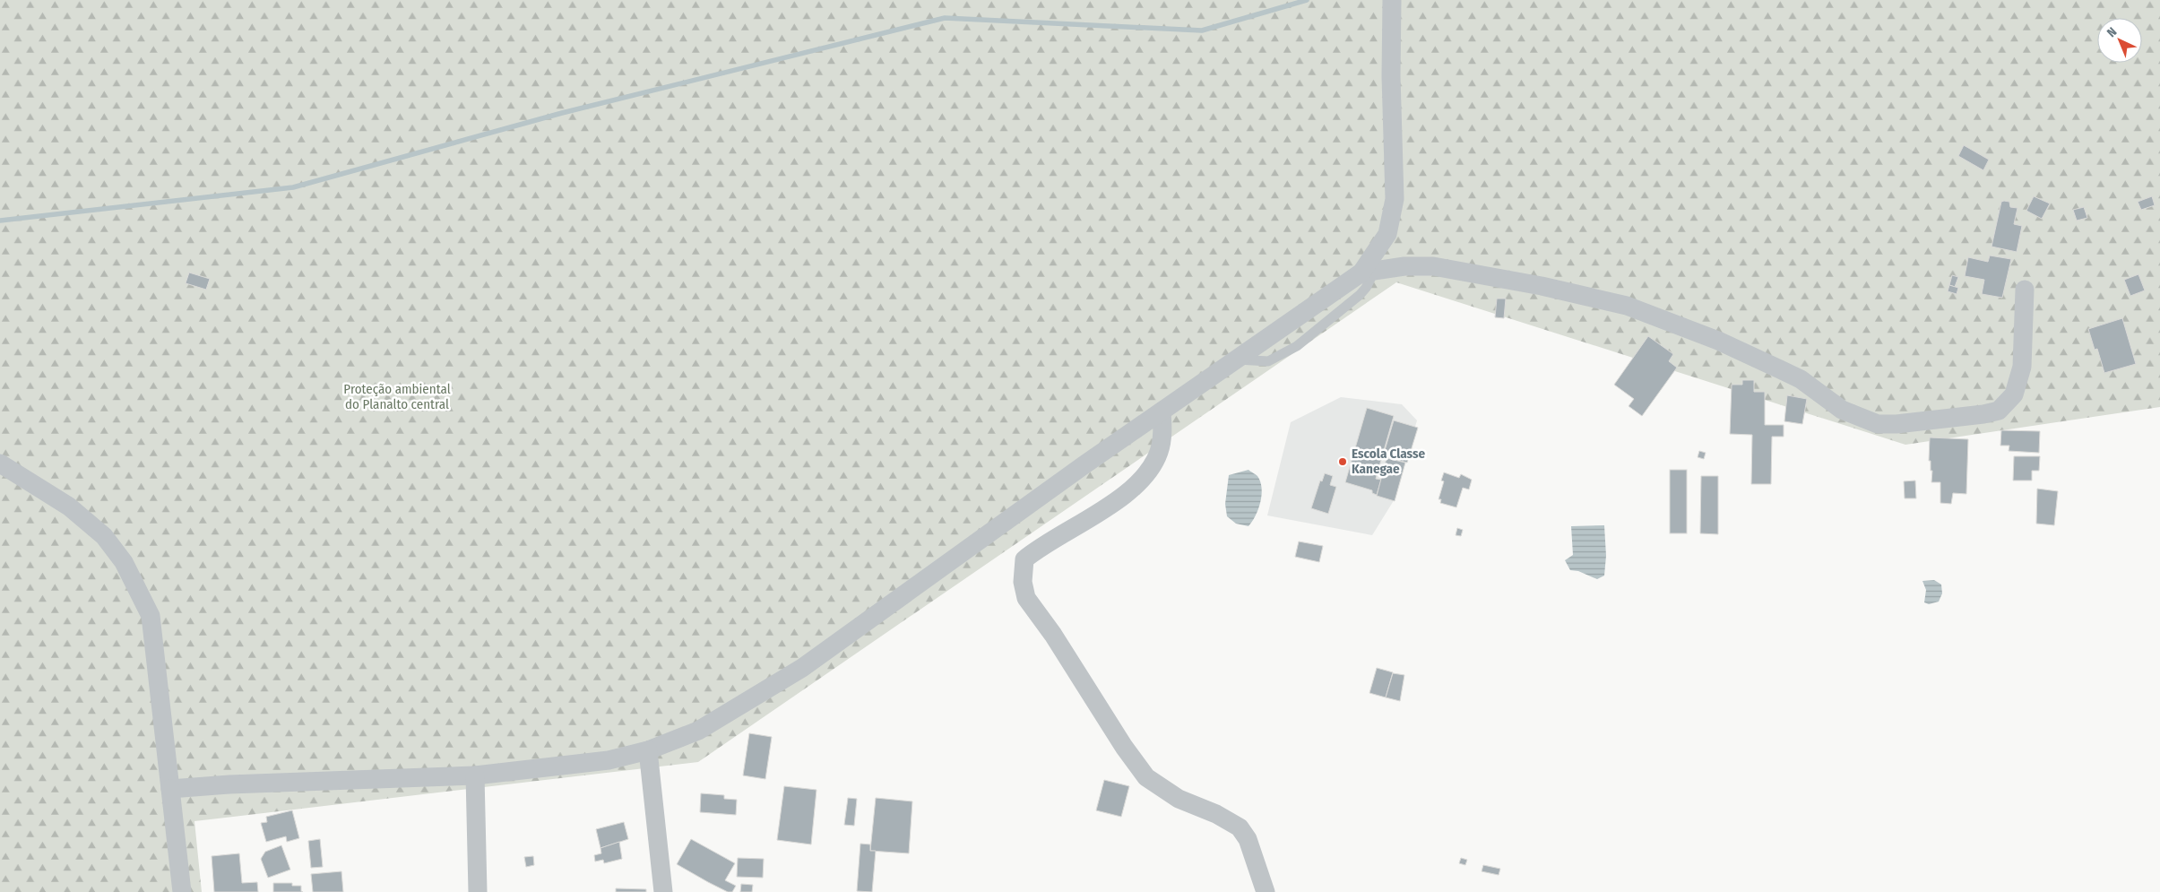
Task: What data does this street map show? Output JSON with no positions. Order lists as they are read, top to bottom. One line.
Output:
{"parks":["Proteção ambiental do Planalto central"],"places":["Escola Classe Kanegae"],"north":"top left"}
